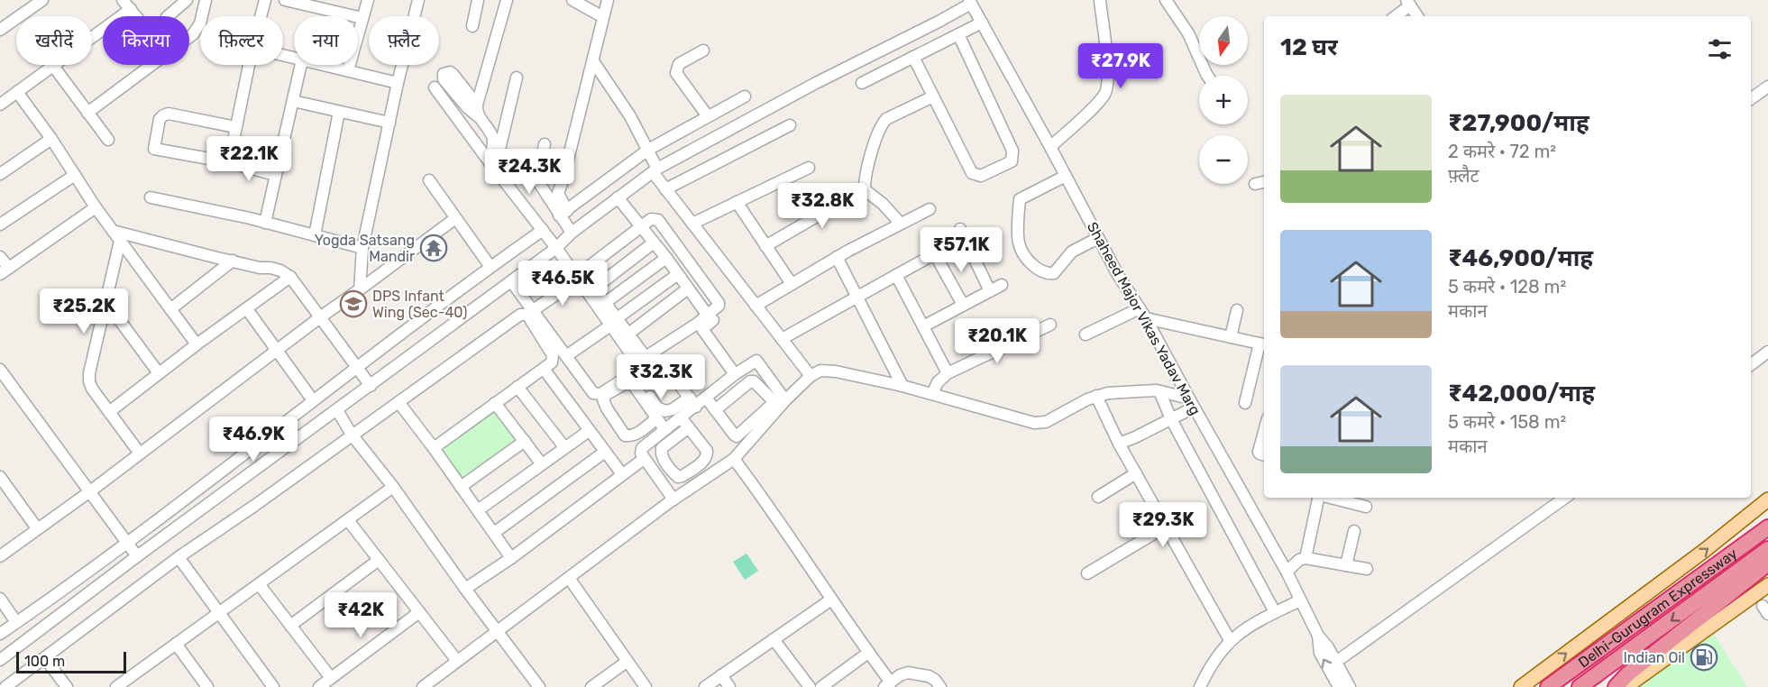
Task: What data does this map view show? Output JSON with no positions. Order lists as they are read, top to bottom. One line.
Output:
{"streets":{"highway":["Delhi-Gurugram Expressway"],"street":["Shaheed Major Vikas Yadav Marg"]},"places":{"temple":["Yogda Satsang Mandir"],"school or university":["DPS Infant Wing (Sec-40)"],"fuel station":["Indian Oil"]},"scale_bar":"100 m","north":"bottom","page":{"map_buttons":["+","−"],"chip":["खरीदें","किराया","फ़िल्टर","नया","फ़्लैट"],"heading":"12 घर","price":["₹27.9K","₹22.1K","₹24.3K","₹32.8K","₹57.1K","₹46.5K","₹25.2K","₹20.1K","₹32.3K","₹46.9K","₹29.3K","₹42K"],"list":[{"name":"₹27,900/माह","note":"2 कमरे · 72 m² · फ़्लैट"},{"name":"₹46,900/माह","note":"5 कमरे · 128 m² · मकान"},{"name":"₹42,000/माह","note":"5 कमरे · 158 m² · मकान"}],"scale":"100 m"}}
